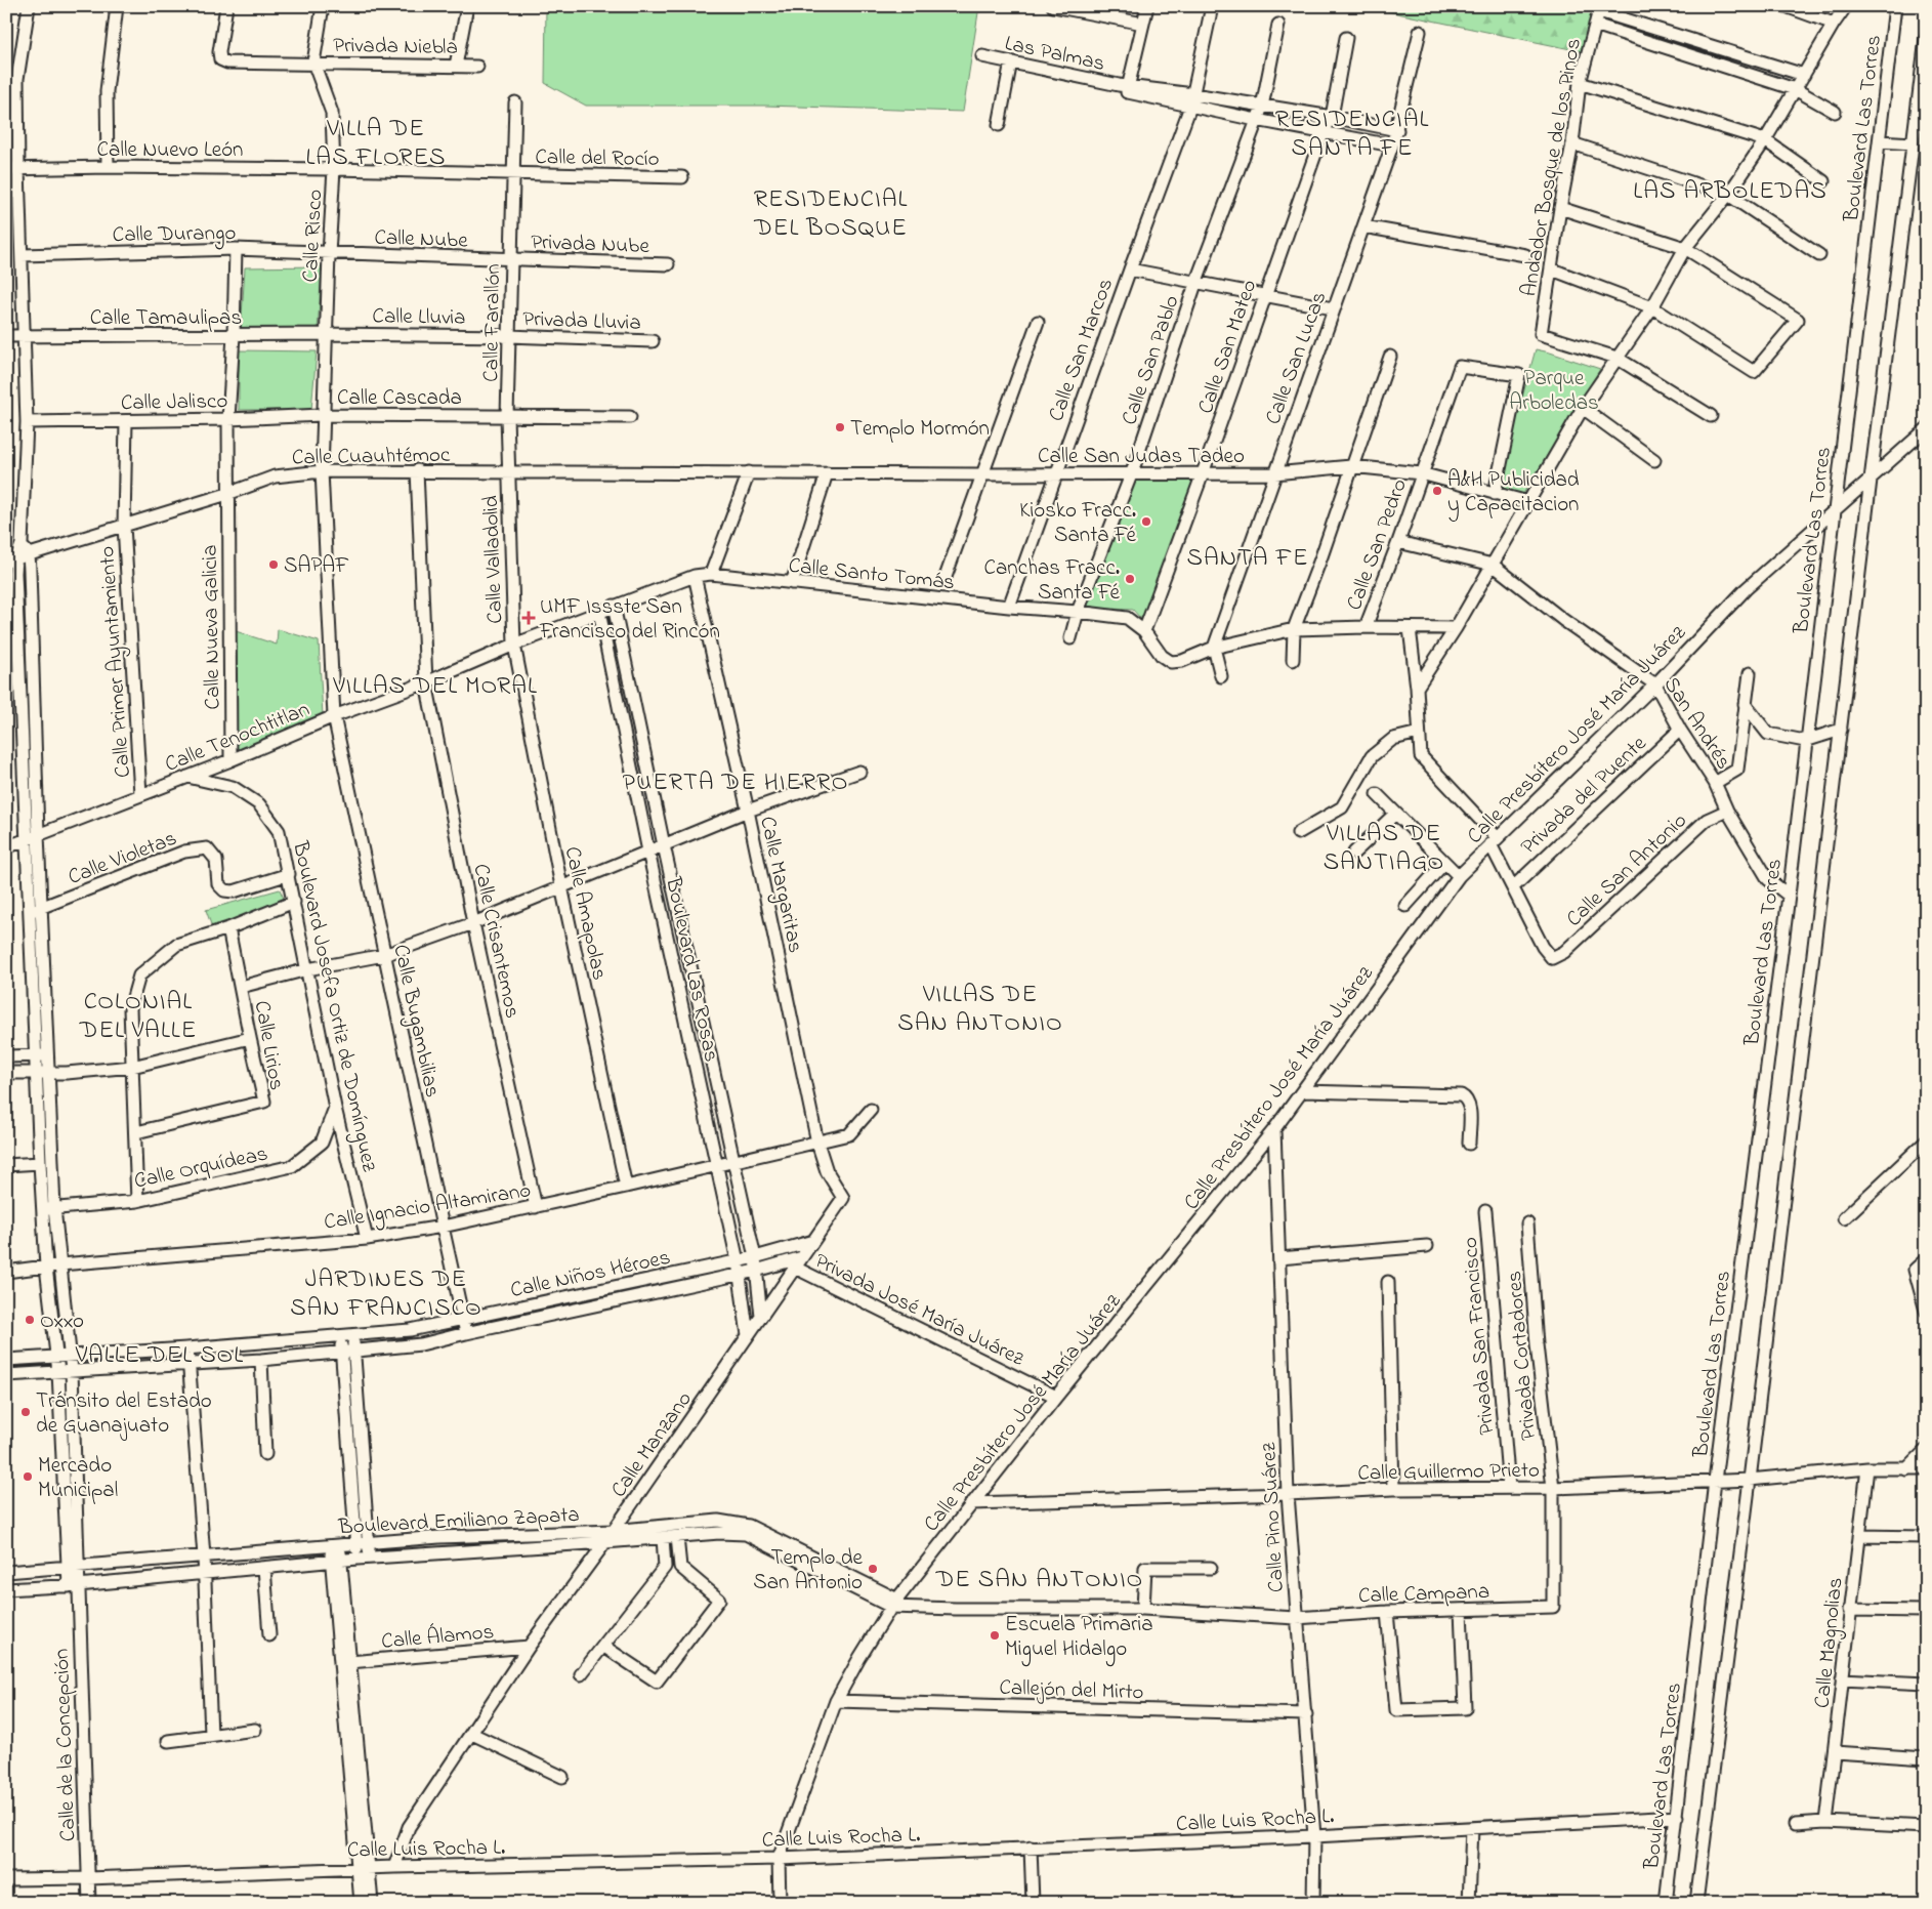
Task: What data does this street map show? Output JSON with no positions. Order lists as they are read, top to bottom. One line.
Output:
{"streets":{"street":["Privada Niebla","Las Palmas","Boulevard Las Torres","Calle Nuevo León","Calle del Rocío","Andador Bosque de los Pinos","Calle Durango","Calle Risco","Calle Nube","Privada Nube","Calle Lluvia","Calle Tamaulipas","Privada Lluvia","Calle Farallón","Calle San Mateo","Calle San Marcos","Calle San Lucas","Calle San Pablo","Calle Cascada","Calle Jalisco","Calle Cuauhtémoc","Calle San Judas Tadeo","Calle San Pedro","Calle Valladolid","Calle Santo Tomás","Calle Nueva Galicia","Calle Primer Ayuntamiento","San Andrés","Calle Presbítero José María Juárez","Calle Tenochtitlan","Privada del Puente","Calle Violetas","Calle San Antonio","Calle Margaritas","Calle Amapolas","Calle Crisantemos","Boulevard Las Rosas","Boulevard Josefa Ortiz de Domínguez","Calle Bugambilias","Calle Lirios","Calle Orquídeas","Calle Ignacio Altamirano","Calle Niños Héroes","Privada José María Juárez","Privada San Francisco","Privada Cortadores","Calle Manzano","Calle Guillermo Prieto","Calle Pino Suárez","Boulevard Emiliano Zapata","Calle Campana","Calle Álamos","Calle Magnolias","Callejón del Mirto","Calle de la Concepción","Calle Luis Rocha L."]},"crossings":[["Privada Niebla","Calle Risco"],["Boulevard Las Torres","San Andrés"],["Boulevard Las Torres","Calle Presbítero José María Juárez"],["Boulevard Las Torres","Calle Guillermo Prieto"],["Boulevard Las Torres","Calle Luis Rocha L."],["Calle Nuevo León","Calle del Rocío"],["Calle Nuevo León","Calle Risco"],["Calle Nuevo León","Calle Farallón"],["Calle del Rocío","Calle Farallón"],["Calle Durango","Calle Risco"],["Calle Durango","Calle Nube"],["Calle Durango","Calle Nueva Galicia"],["Calle Risco","Calle Nube"],["Calle Risco","Calle Lluvia"],["Calle Risco","Calle Tamaulipas"],["Calle Risco","Calle Cascada"],["Calle Risco","Calle Jalisco"],["Calle Risco","Calle Cuauhtémoc"],["Calle Risco","Calle Bugambilias"],["Calle Nube","Privada Nube"],["Calle Nube","Calle Farallón"],["Privada Nube","Calle Farallón"],["Calle Lluvia","Calle Tamaulipas"],["Calle Lluvia","Privada Lluvia"],["Calle Lluvia","Calle Farallón"],["Calle Tamaulipas","Calle Nueva Galicia"],["Privada Lluvia","Calle Farallón"],["Calle Farallón","Calle Cascada"],["Calle Farallón","Calle Cuauhtémoc"],["Calle Farallón","Calle Valladolid"],["Calle San Mateo","Calle San Judas Tadeo"],["Calle San Mateo","Calle Santo Tomás"],["Calle San Marcos","Calle San Judas Tadeo"],["Calle San Marcos","Calle Santo Tomás"],["Calle San Lucas","Calle San Judas Tadeo"],["Calle San Lucas","Calle Santo Tomás"],["Calle San Pablo","Calle San Judas Tadeo"],["Calle San Pablo","Calle Santo Tomás"],["Calle Cascada","Calle Jalisco"],["Calle Jalisco","Calle Nueva Galicia"],["Calle Jalisco","Calle Primer Ayuntamiento"],["Calle Cuauhtémoc","Calle San Judas Tadeo"],["Calle Cuauhtémoc","Calle Valladolid"],["Calle Cuauhtémoc","Calle Nueva Galicia"],["Calle Cuauhtémoc","Calle Primer Ayuntamiento"],["Calle Cuauhtémoc","Calle Crisantemos"],["Calle Cuauhtémoc","Calle Bugambilias"],["Calle San Judas Tadeo","Calle San Pedro"],["Calle San Pedro","Calle Santo Tomás"],["Calle Valladolid","Calle Tenochtitlan"],["Calle Valladolid","Calle Amapolas"],["Calle Santo Tomás","Calle Tenochtitlan"],["Calle Nueva Galicia","Calle Tenochtitlan"],["Calle Primer Ayuntamiento","Calle Tenochtitlan"],["San Andrés","Calle Presbítero José María Juárez"],["San Andrés","Privada del Puente"],["San Andrés","Calle San Antonio"],["Calle Presbítero José María Juárez","Privada José María Juárez"],["Calle Presbítero José María Juárez","Calle Guillermo Prieto"],["Calle Presbítero José María Juárez","Calle Pino Suárez"],["Calle Presbítero José María Juárez","Boulevard Emiliano Zapata"],["Calle Presbítero José María Juárez","Calle Campana"],["Calle Presbítero José María Juárez","Callejón del Mirto"],["Calle Presbítero José María Juárez","Calle Luis Rocha L."],["Calle Tenochtitlan","Calle Margaritas"],["Calle Tenochtitlan","Calle Amapolas"],["Calle Tenochtitlan","Calle Crisantemos"],["Calle Tenochtitlan","Boulevard Las Rosas"],["Calle Tenochtitlan","Boulevard Josefa Ortiz de Domínguez"],["Calle Tenochtitlan","Calle Bugambilias"],["Privada del Puente","Calle San Antonio"],["Calle Violetas","Boulevard Josefa Ortiz de Domínguez"],["Calle Margaritas","Calle Ignacio Altamirano"],["Calle Margaritas","Calle Manzano"],["Calle Amapolas","Calle Ignacio Altamirano"],["Calle Crisantemos","Calle Ignacio Altamirano"],["Boulevard Las Rosas","Calle Ignacio Altamirano"],["Boulevard Las Rosas","Calle Niños Héroes"],["Boulevard Las Rosas","Calle Manzano"],["Boulevard Josefa Ortiz de Domínguez","Calle Orquídeas"],["Boulevard Josefa Ortiz de Domínguez","Calle Ignacio Altamirano"],["Calle Bugambilias","Calle Ignacio Altamirano"],["Calle Bugambilias","Calle Niños Héroes"],["Calle Niños Héroes","Calle Manzano"],["Privada José María Juárez","Calle Manzano"],["Privada San Francisco","Calle Guillermo Prieto"],["Privada Cortadores","Calle Guillermo Prieto"],["Privada Cortadores","Calle Campana"],["Calle Manzano","Boulevard Emiliano Zapata"],["Calle Manzano","Calle Álamos"],["Calle Manzano","Calle Luis Rocha L."],["Calle Guillermo Prieto","Calle Pino Suárez"],["Calle Guillermo Prieto","Calle Magnolias"],["Calle Pino Suárez","Calle Campana"],["Calle Pino Suárez","Callejón del Mirto"],["Calle Pino Suárez","Calle Luis Rocha L."],["Boulevard Emiliano Zapata","Calle Campana"],["Boulevard Emiliano Zapata","Calle de la Concepción"],["Calle de la Concepción","Calle Luis Rocha L."]],"districts":["RESIDENCIAL SANTA FE","VILLA DE LAS FLORES","LAS ARBOLEDAS","RESIDENCIAL DEL BOSQUE","SANTA FE","VILLAS DEL MORAL","PUERTA DE HIERRO","VILLAS DE SANTIAGO","VILLAS DE SAN ANTONIO","COLONIAL DEL VALLE","JARDINES DE SAN FRANCISCO","VALLE DEL SOL","DE SAN ANTONIO"],"parks":["Parque Arboledas"],"places":{"other":["Templo Mormón","A&H Publicidad y Capacitacion","Kiosko Fracc. Santa Fé","SAPAF","Canchas Fracc. Santa Fé","Oxxo","Tránsito del Estado de Guanajuato","Mercado Municipal","Templo de San Antonio","Escuela Primaria Miguel Hidalgo"],"health":["UMF Issste San Francisco del Rincón"]}}
